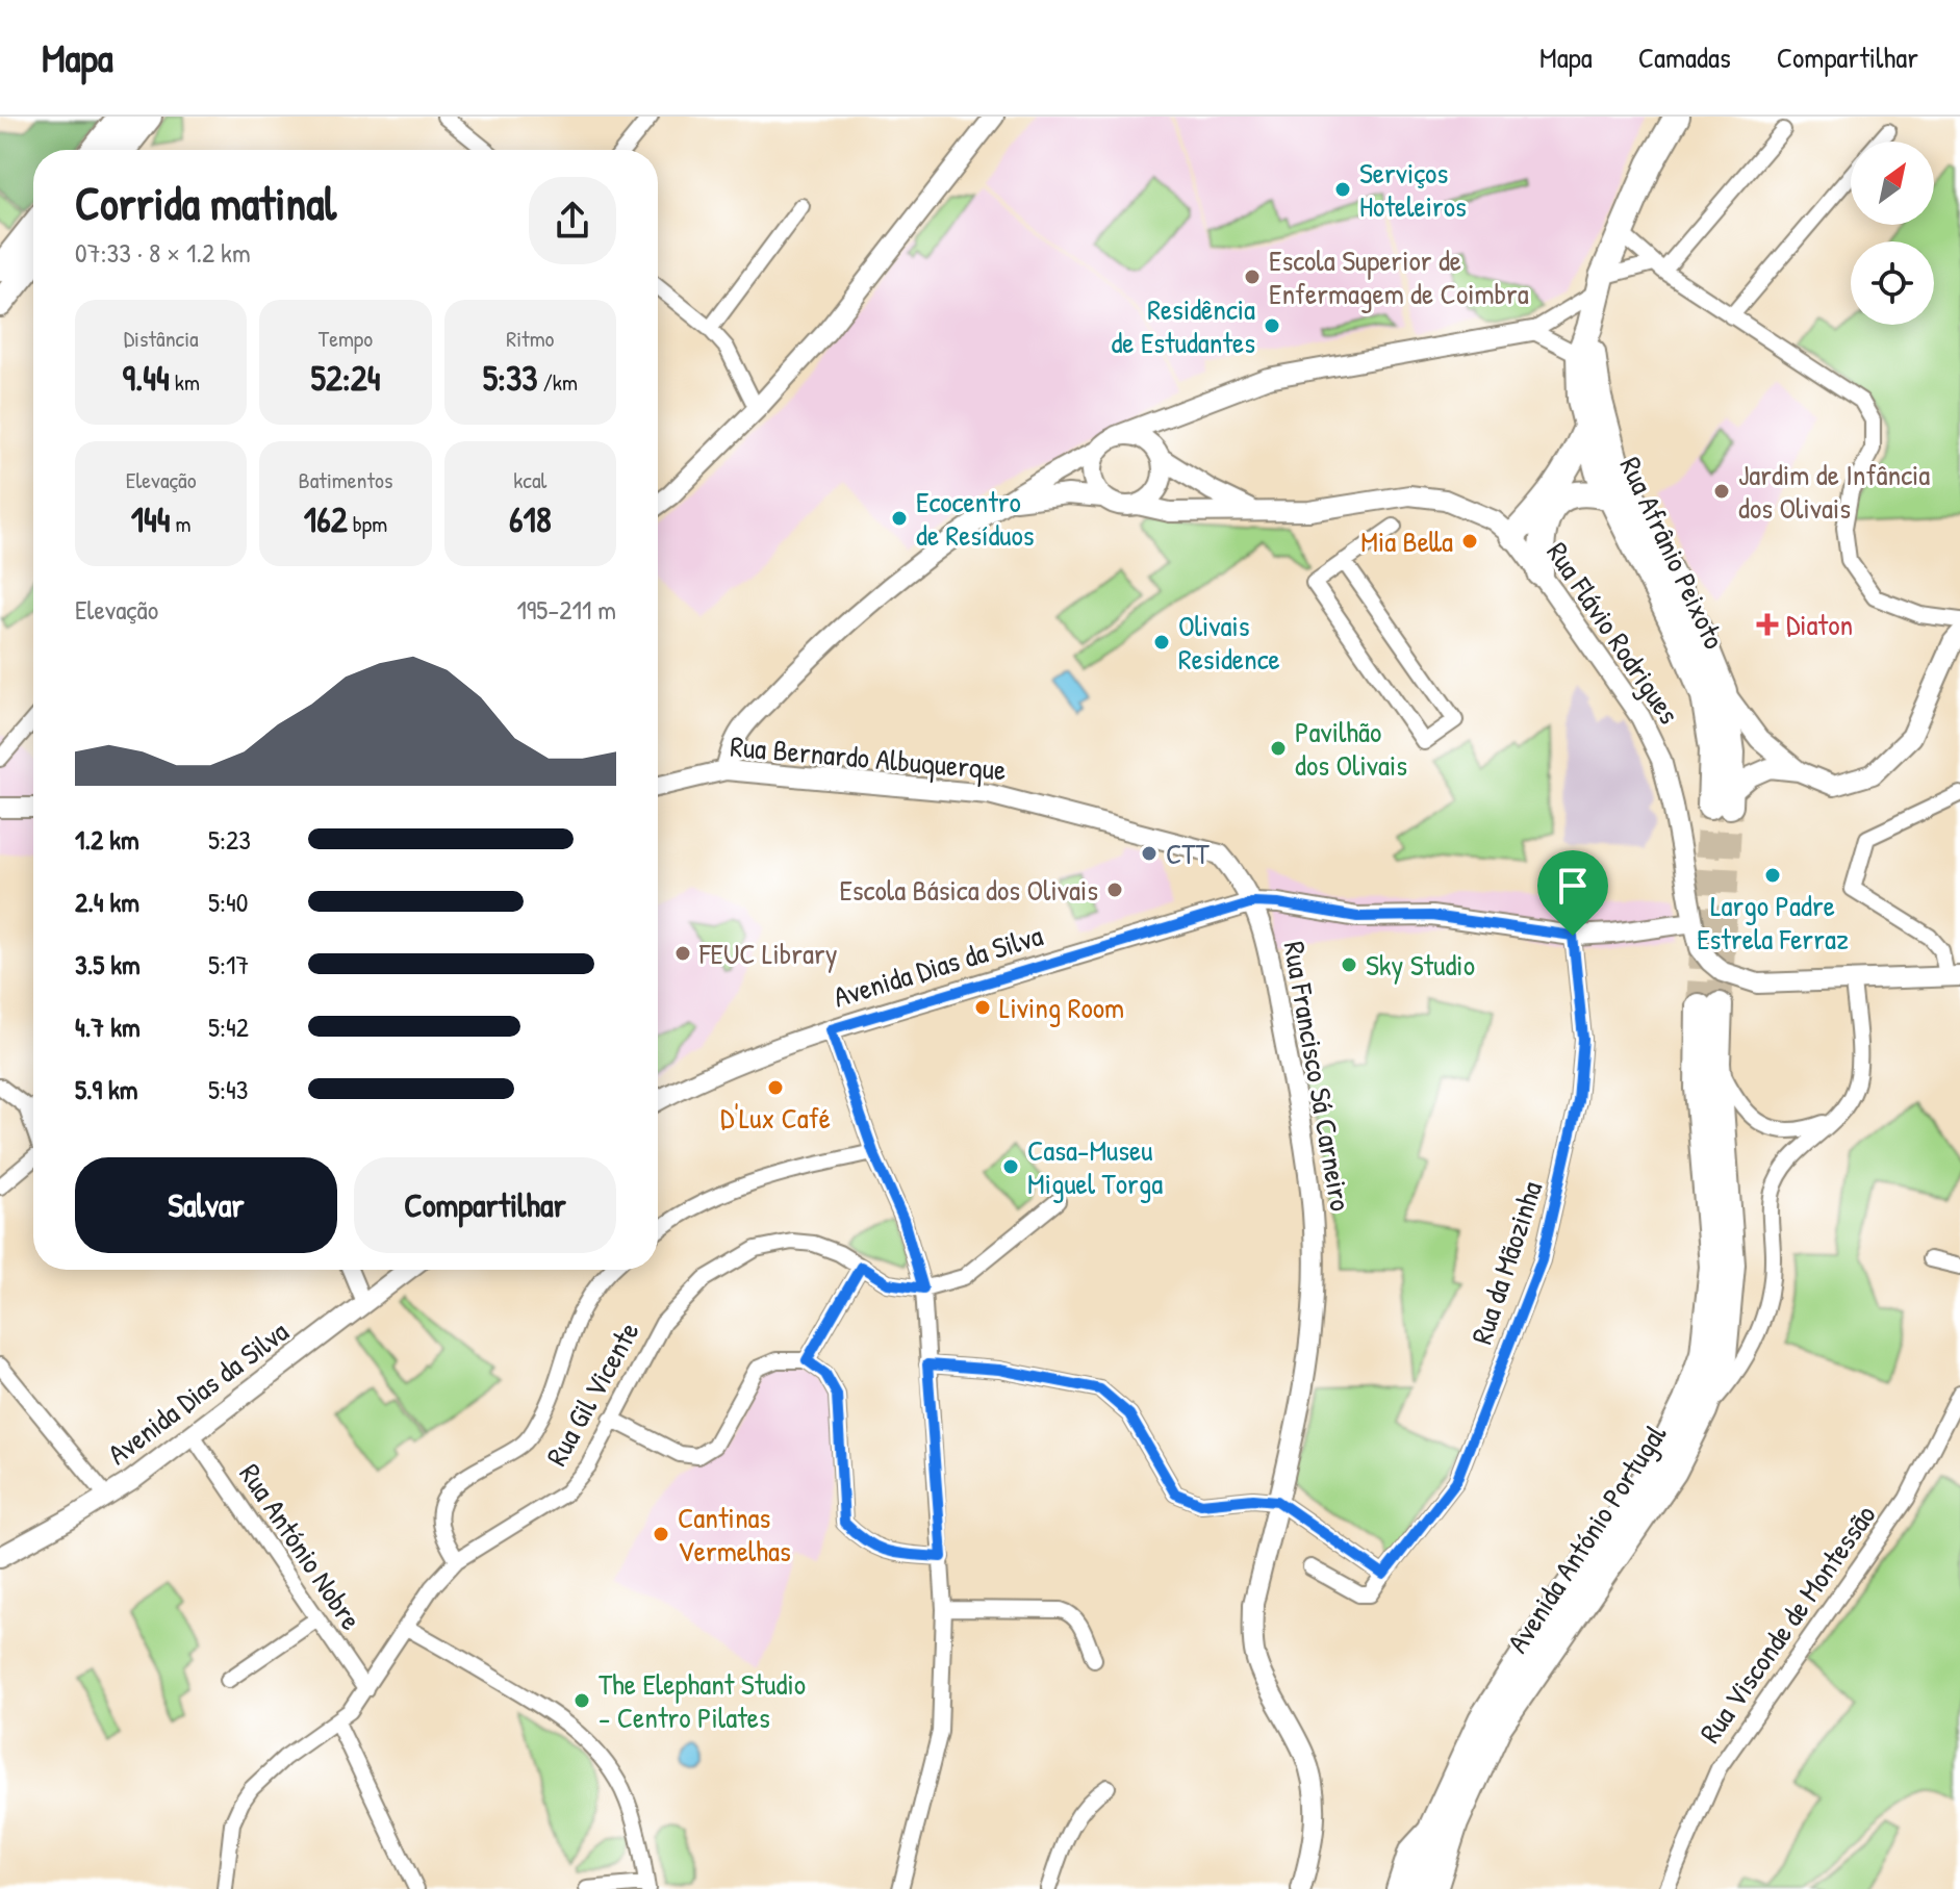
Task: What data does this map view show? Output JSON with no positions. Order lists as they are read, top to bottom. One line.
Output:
{"streets":{"main road":["Rua Afrânio Peixoto","Avenida António Portugal"],"street":["Rua Flávio Rodrigues","Rua Bernardo Albuquerque","Avenida Dias da Silva","Rua Francisco Sá Carneiro","Rua da Mãozinha","Rua Gil Vicente","Rua António Nobre","Rua Visconde de Montessão"]},"crossings":[["Rua Bernardo Albuquerque","Avenida Dias da Silva"],["Rua Bernardo Albuquerque","Rua Francisco Sá Carneiro"],["Avenida Dias da Silva","Rua Francisco Sá Carneiro"],["Avenida Dias da Silva","Rua António Nobre"],["Rua Gil Vicente","Rua António Nobre"]],"places":{"other":["Serviços Hoteleiros","Escola Superior de Enfermagem de Coimbra","Residência de Estudantes","Jardim de Infância dos Olivais","Ecocentro de Resíduos","Mia Bella","Olivais Residence","Pavilhão dos Olivais","CTT","Largo Padre Estrela Ferraz","Escola Básica dos Olivais","FEUC Library","Sky Studio","Living Room","D'Lux Café","Casa-Museu Miguel Torga","Cantinas Vermelhas","The Elephant Studio - Centro Pilates"],"health":["Diaton"]},"north":"top right","page":{"header":"Mapa","nav":["Mapa","Camadas","Compartilhar"],"heading":["Corrida matinal","07:33 · 8 × 1.2 km"],"stats":[["Distância","9.44 km"],["Tempo","52:24"],["Ritmo","5:33 /km"],["Elevação","144 m"],["Batimentos","162 bpm"],["kcal","618"]],"chart":["Elevação","195–211 m"],"list":[{"name":"1.2 km","note":"5:23"},{"name":"2.4 km","note":"5:40"},{"name":"3.5 km","note":"5:17"},{"name":"4.7 km","note":"5:42"},{"name":"5.9 km","note":"5:43"}],"buttons":["Salvar","Compartilhar"]}}
